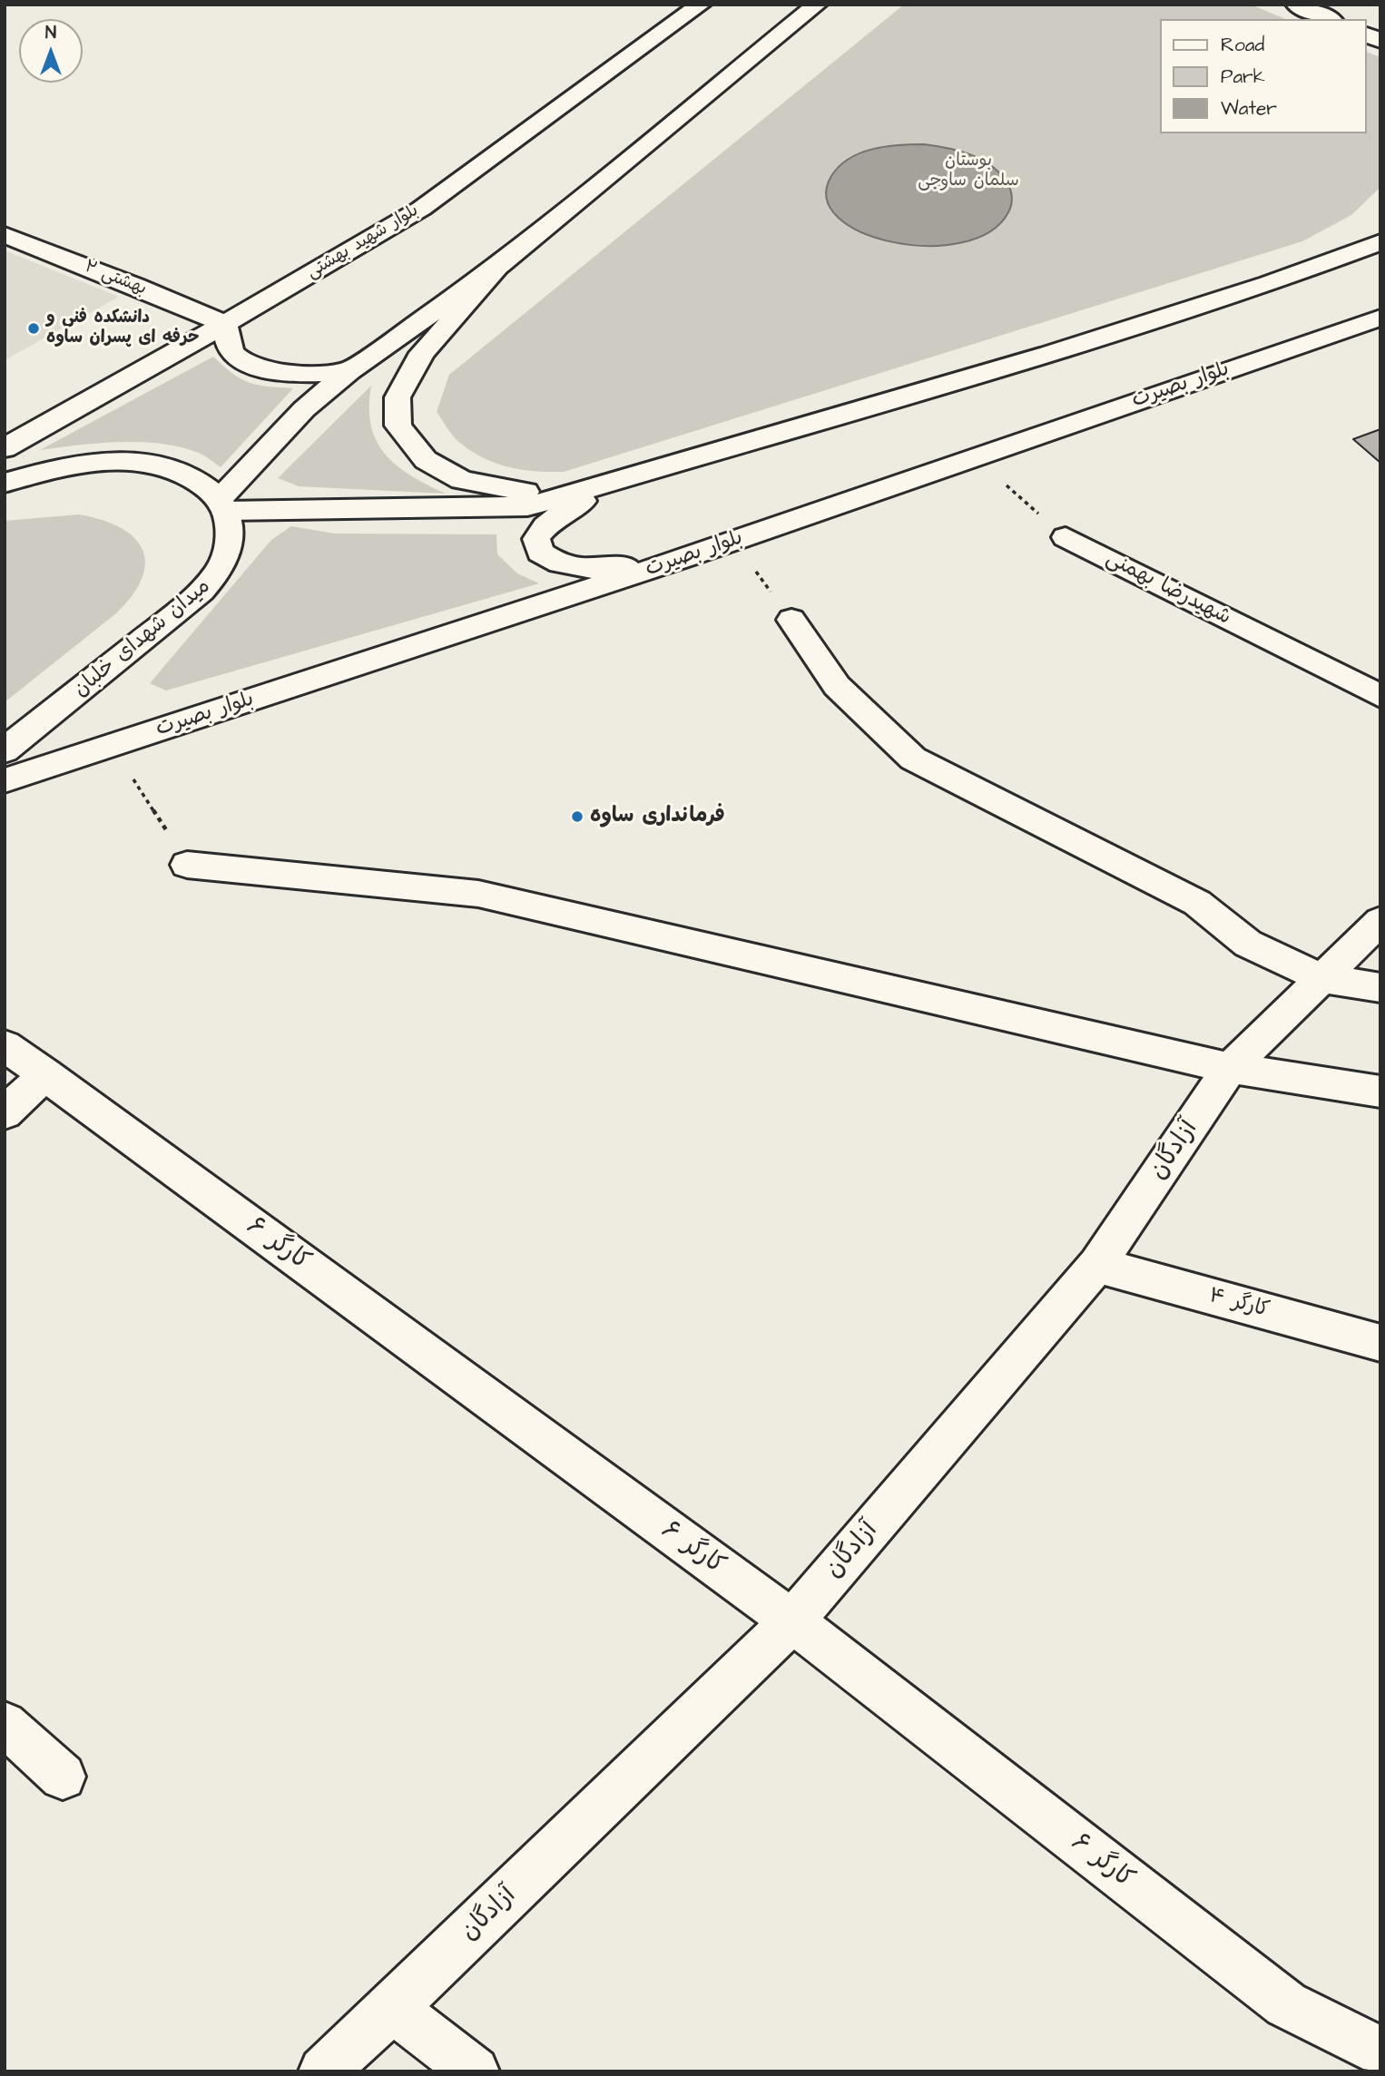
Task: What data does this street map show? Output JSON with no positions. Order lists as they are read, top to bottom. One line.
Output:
{"streets":{"main road":["بلوار شهید بهشتی","بهشتی ۲","بلوار بصیرت","شهیدرضا بهمنی","میدان شهدای خلبان","آزادگان","کارگر ۶","کارگر ۴"]},"crossings":[["بلوار شهید بهشتی","بهشتی ۲"],["آزادگان","کارگر ۶"],["آزادگان","کارگر ۴"]],"parks":["بوستان سلمان ساوجی"],"places":["دانشکده فنی و حرفه ای پسران ساوه","فرمانداری ساوه"],"legend":["Road","Park","Water"],"north":"top"}
